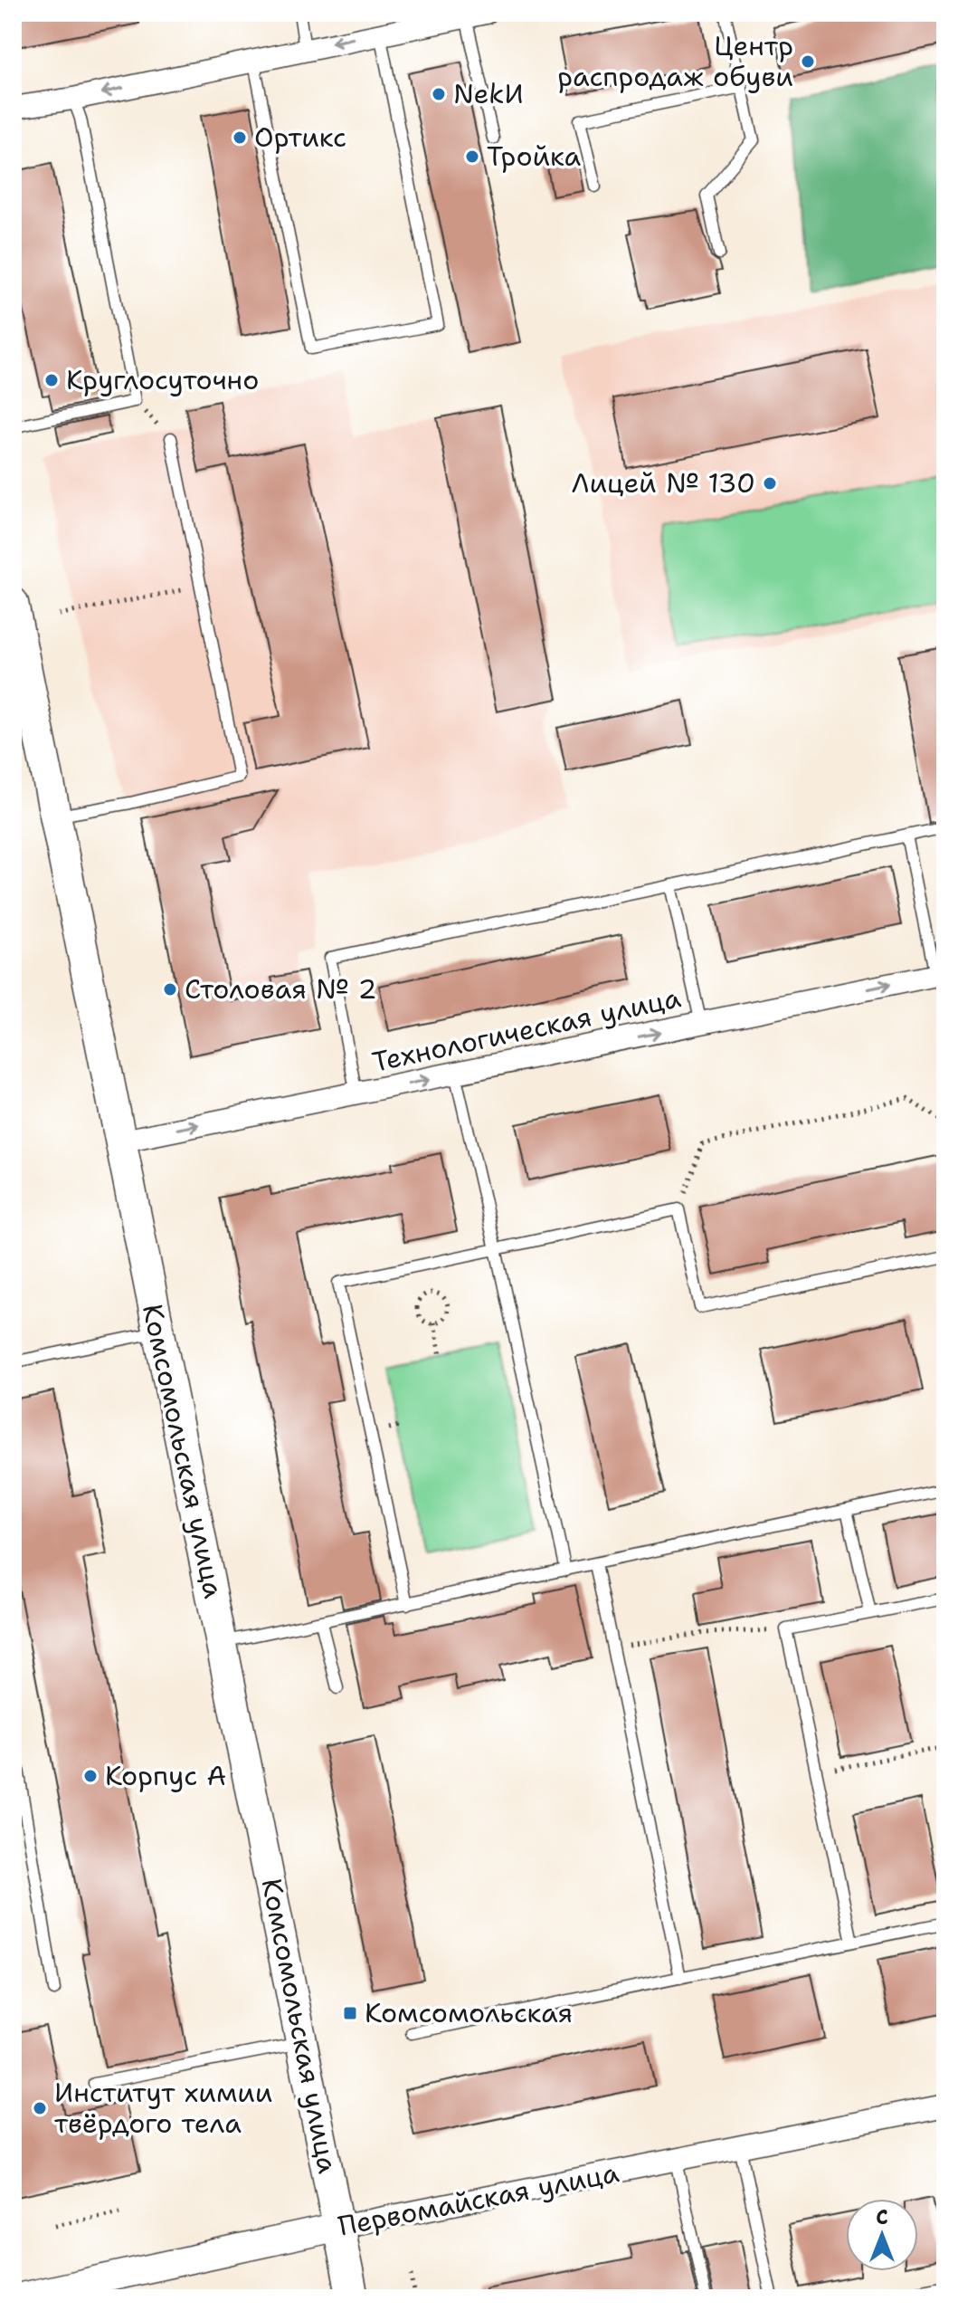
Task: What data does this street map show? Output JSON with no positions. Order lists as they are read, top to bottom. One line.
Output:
{"streets":{"main road":["Комсомольская улица"],"street":["Технологическая улица","Первомайская улица"]},"crossings":[["Технологическая улица","Комсомольская улица"],["Комсомольская улица","Первомайская улица"]],"one_way":["Технологическая улица"],"places":{"other":["Центр распродаж обуви","NekИ","Ортикс","Тройка","Круглосуточно","Лицей № 130","Столовая № 2","Корпус А","Институт химии твёрдого тела"],"transit":["Комсомольская"]},"north":"top"}
